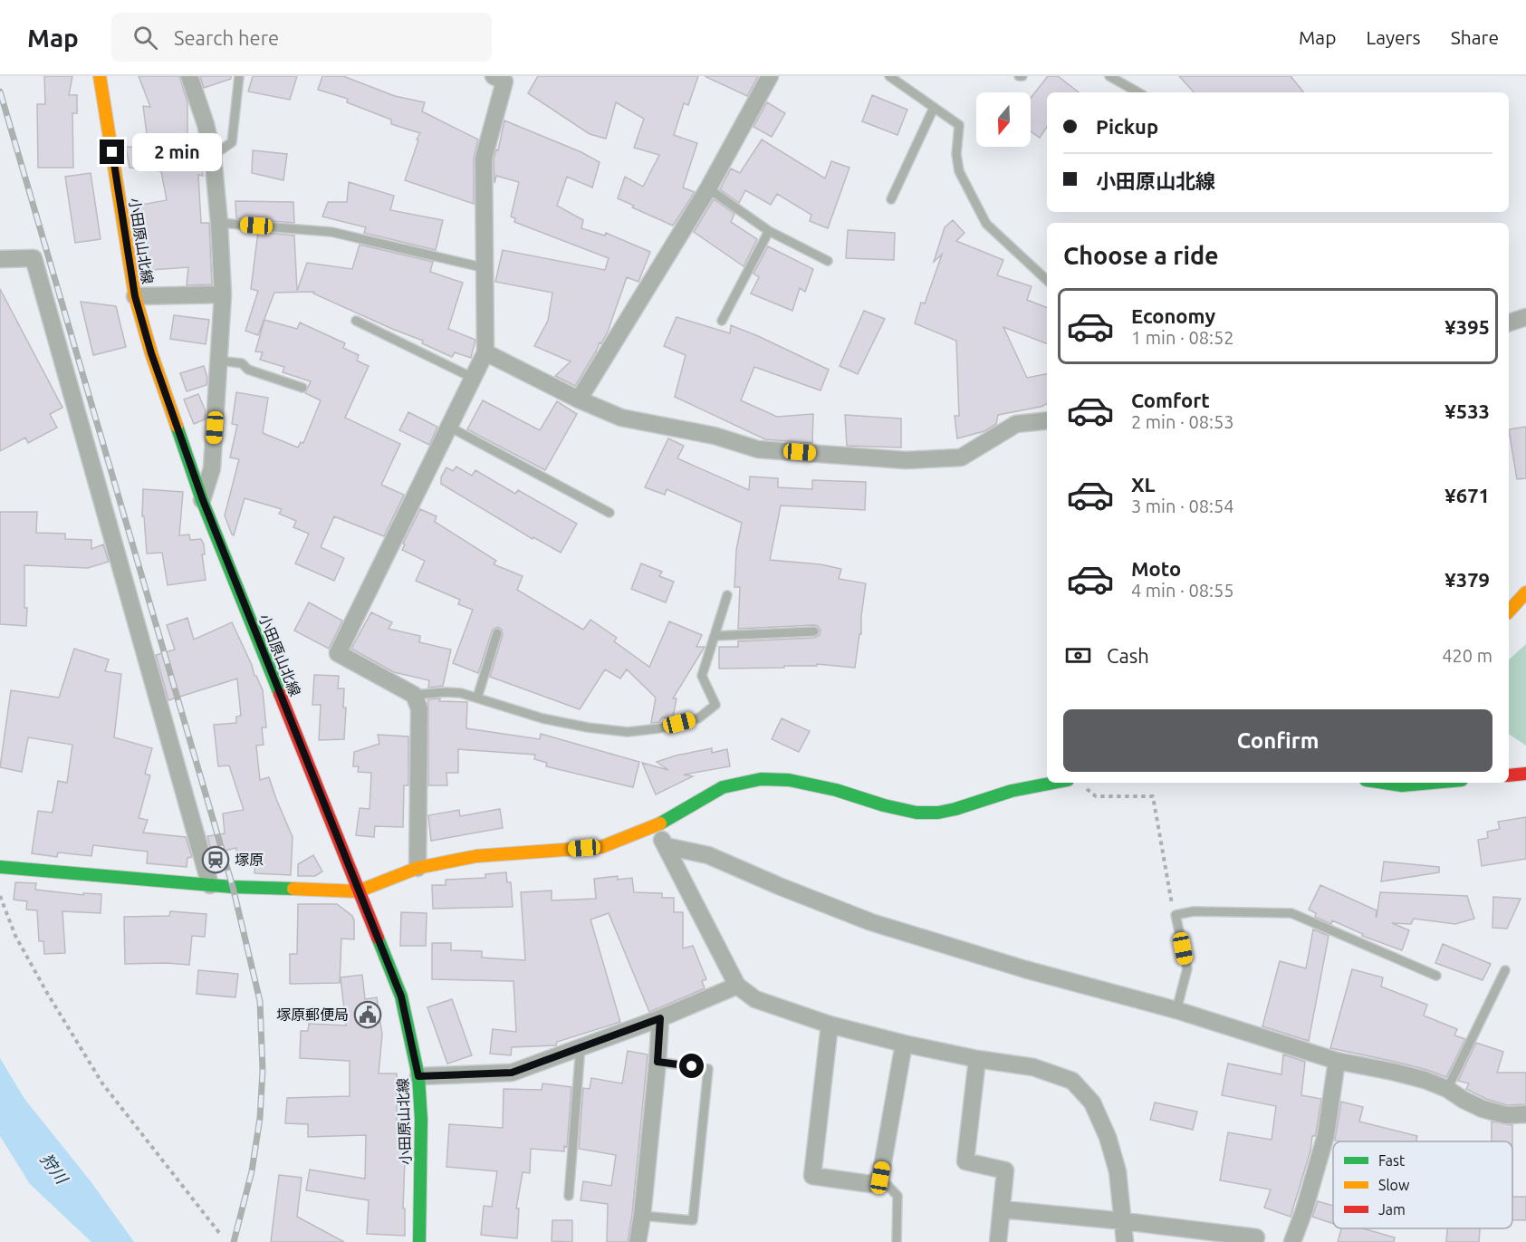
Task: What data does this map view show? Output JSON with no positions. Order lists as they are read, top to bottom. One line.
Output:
{"streets":{"street":["小田原山北線"]},"water":["狩川"],"places":{"station":["塚原"],"public building":["塚原郵便局"]},"legend":["Fast","Slow","Jam"],"north":"bottom","page":{"header":"Map","search":"Search here","nav":["Map","Layers","Share"],"banner":["Pickup","小田原山北線"],"bubble":"2 min","heading":"Choose a ride","list":[{"name":"Economy","note":"1 min · 08:52","value":"¥395"},{"name":"Comfort","note":"2 min · 08:53","value":"¥533"},{"name":"XL","note":"3 min · 08:54","value":"¥671"},{"name":"Moto","note":"4 min · 08:55","value":"¥379"}],"pay":["Cash","420 m"],"buttons":"Confirm"}}
